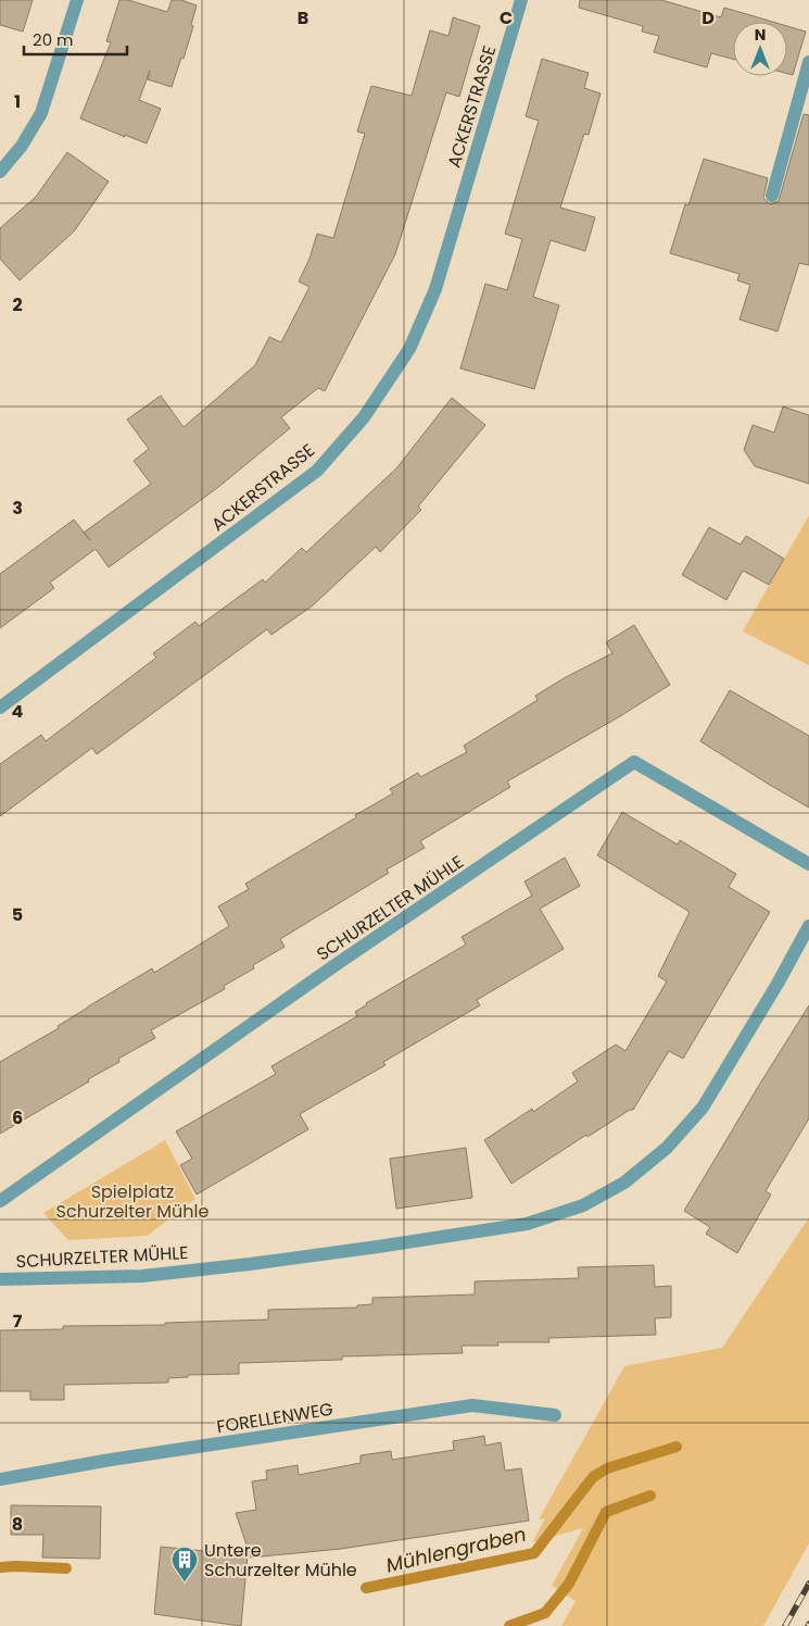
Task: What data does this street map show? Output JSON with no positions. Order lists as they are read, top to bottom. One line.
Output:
{"streets":{"street":["ACKERSTRASSE","SCHURZELTER MÜHLE","FORELLENWEG"]},"water":["Mühlengraben"],"parks":["Spielplatz Schurzelter Mühle"],"places":{"building":["Untere Schurzelter Mühle"]},"scale_bar":"20 m","north":"top","grid":{"columns":["B","C","D"],"rows":["1","2","3","4","5","6","7","8"]}}
